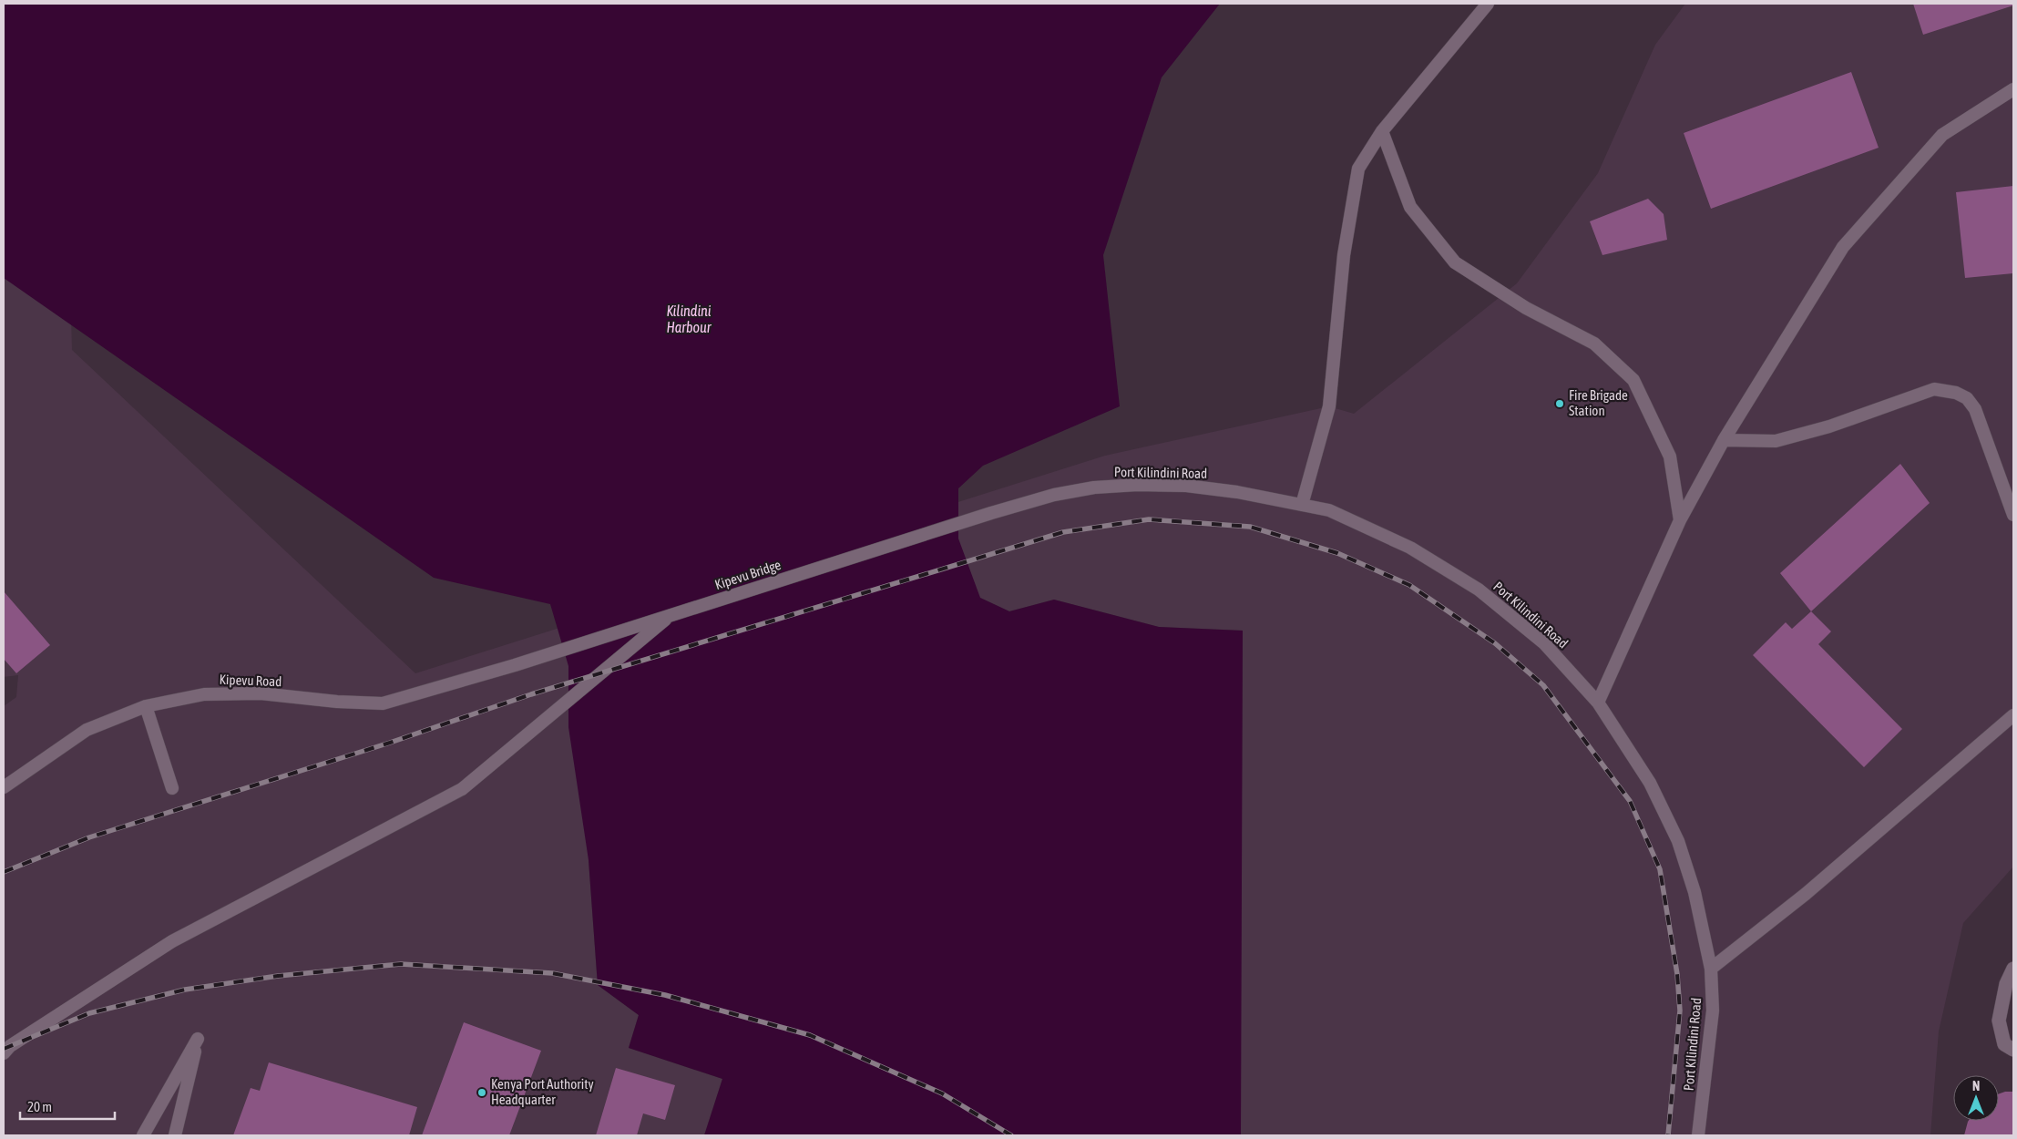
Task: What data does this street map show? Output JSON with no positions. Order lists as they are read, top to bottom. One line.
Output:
{"streets":{"lane":["Port Kilindini Road","Kipevu Bridge","Kipevu Road"]},"crossings":[["Port Kilindini Road","Kipevu Bridge"],["Kipevu Bridge","Kipevu Road"]],"water":["Kilindini Harbour"],"places":["Fire Brigade Station","Kenya Port Authority Headquarter"],"scale_bar":"20 m","north":"top"}
